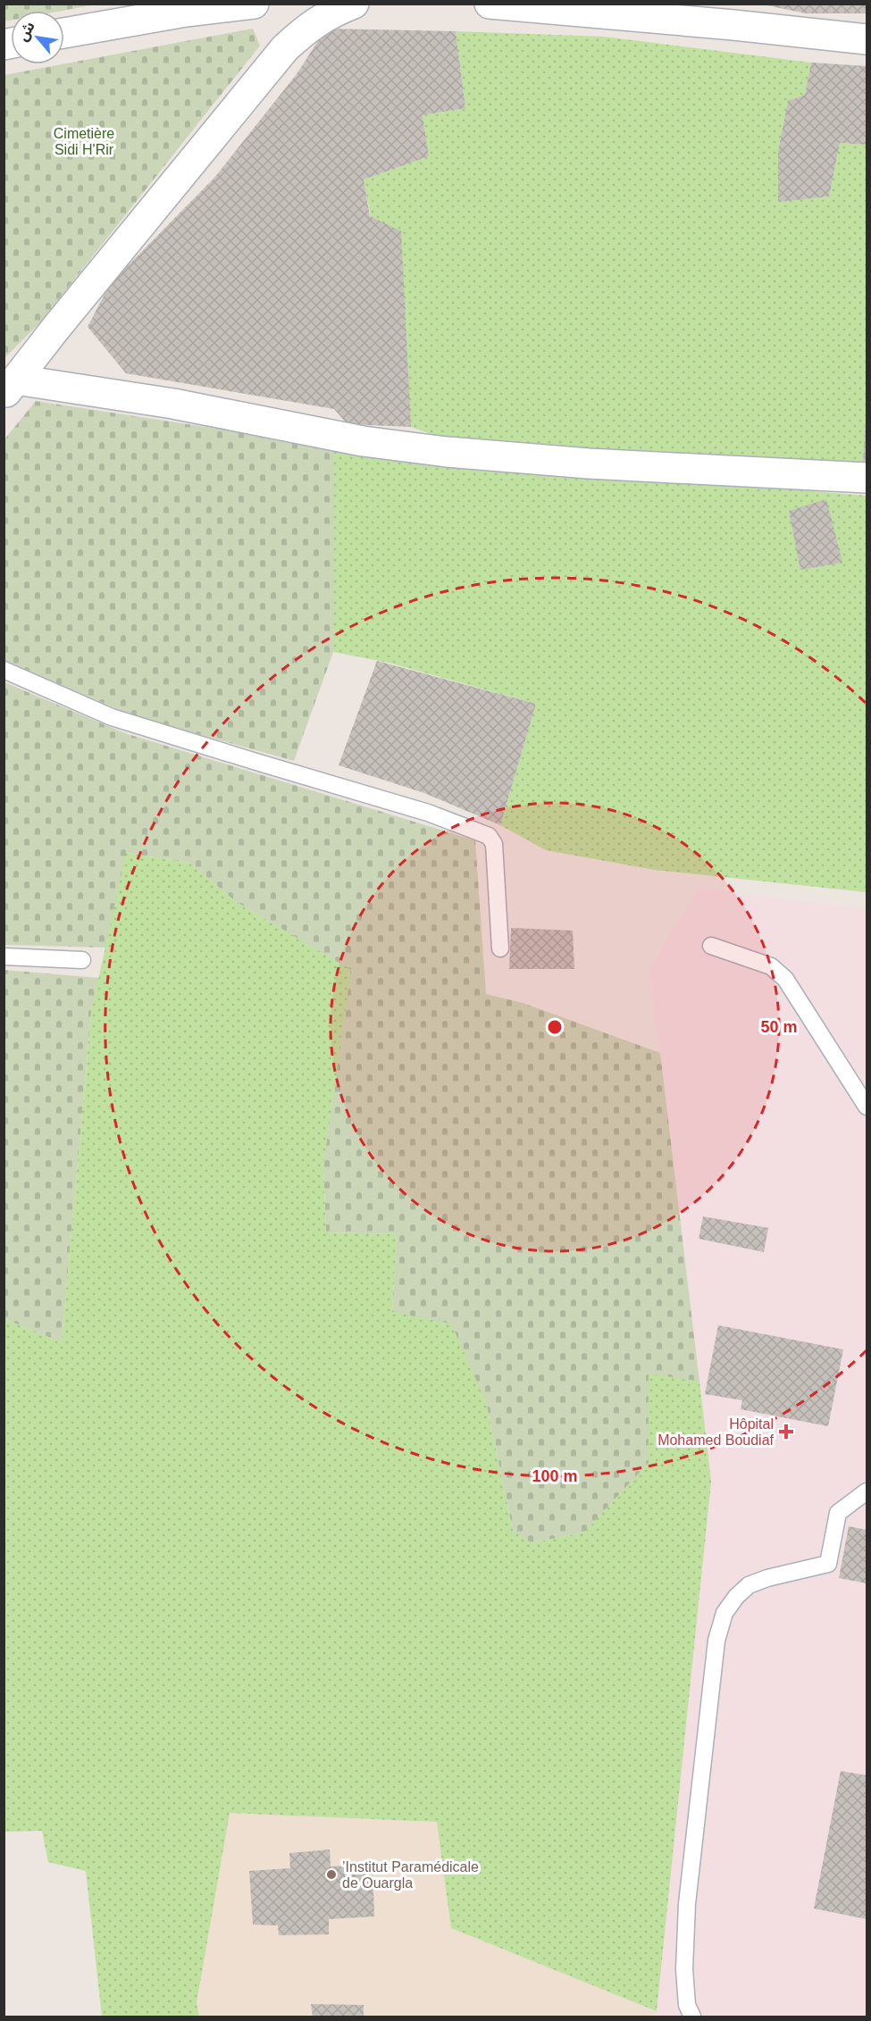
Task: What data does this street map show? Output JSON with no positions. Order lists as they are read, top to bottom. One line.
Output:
{"parks":["Cimetière Sidi H'Rir"],"places":{"health":["Hôpital Mohamed Boudiaf"],"other":["’Institut Paramédicale de Ouargla"]},"north":"top left","rings":["50 m","100 m"]}
